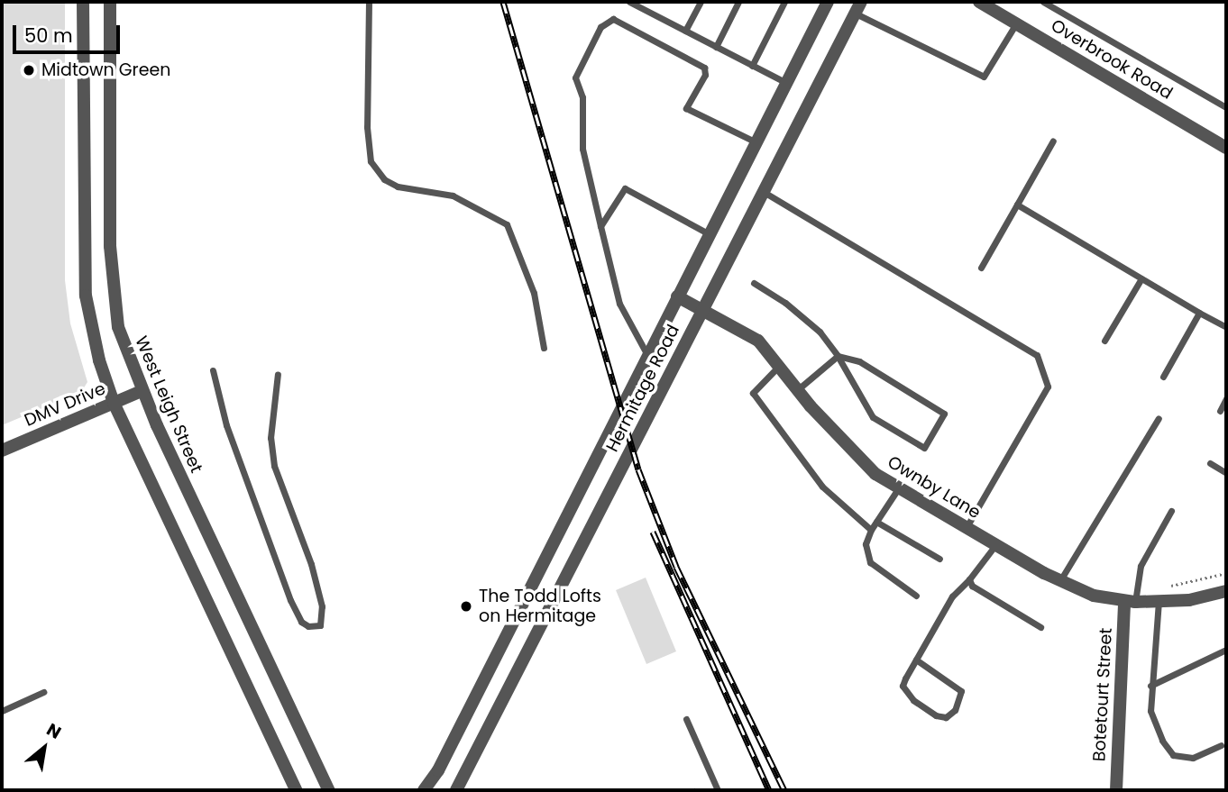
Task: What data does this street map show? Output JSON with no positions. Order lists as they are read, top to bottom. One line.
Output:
{"streets":{"street":["Overbrook Road","Hermitage Road","DMV Drive","West Leigh Street","Ownby Lane","Botetourt Street"]},"crossings":[["Hermitage Road","Ownby Lane"],["DMV Drive","West Leigh Street"],["Ownby Lane","Botetourt Street"]],"places":["Midtown Green","The Todd Lofts on Hermitage"],"scale_bar":"50 m","north":"top right"}
